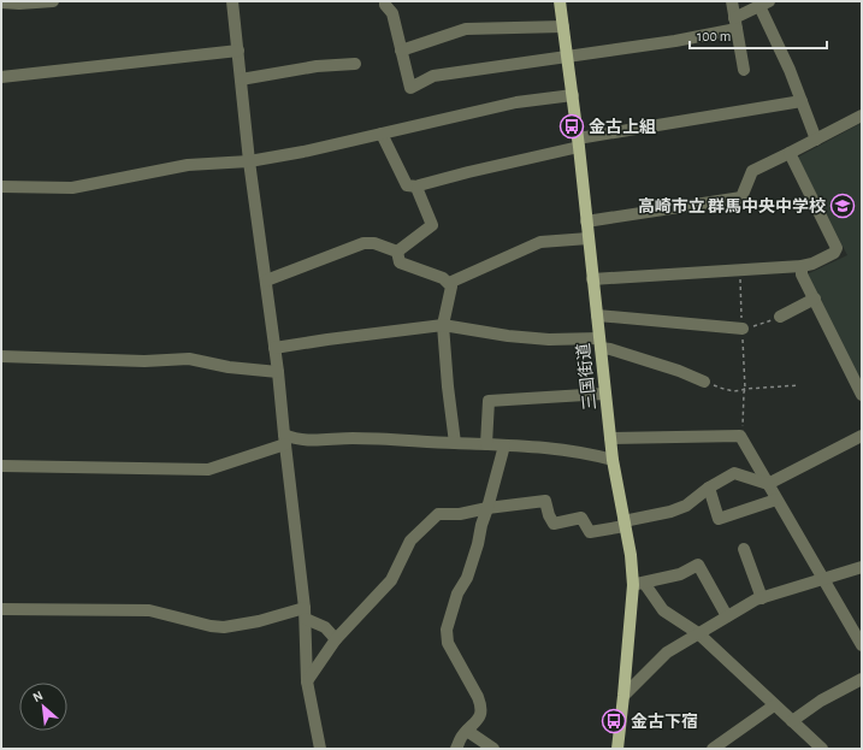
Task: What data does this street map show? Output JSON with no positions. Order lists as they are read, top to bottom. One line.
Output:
{"streets":{"main road":["三国街道"]},"places":{"bus stop":["金古上組","金古下宿"],"school or university":["高崎市立 群馬中央中学校"]},"scale_bar":"100 m","north":"top left"}
